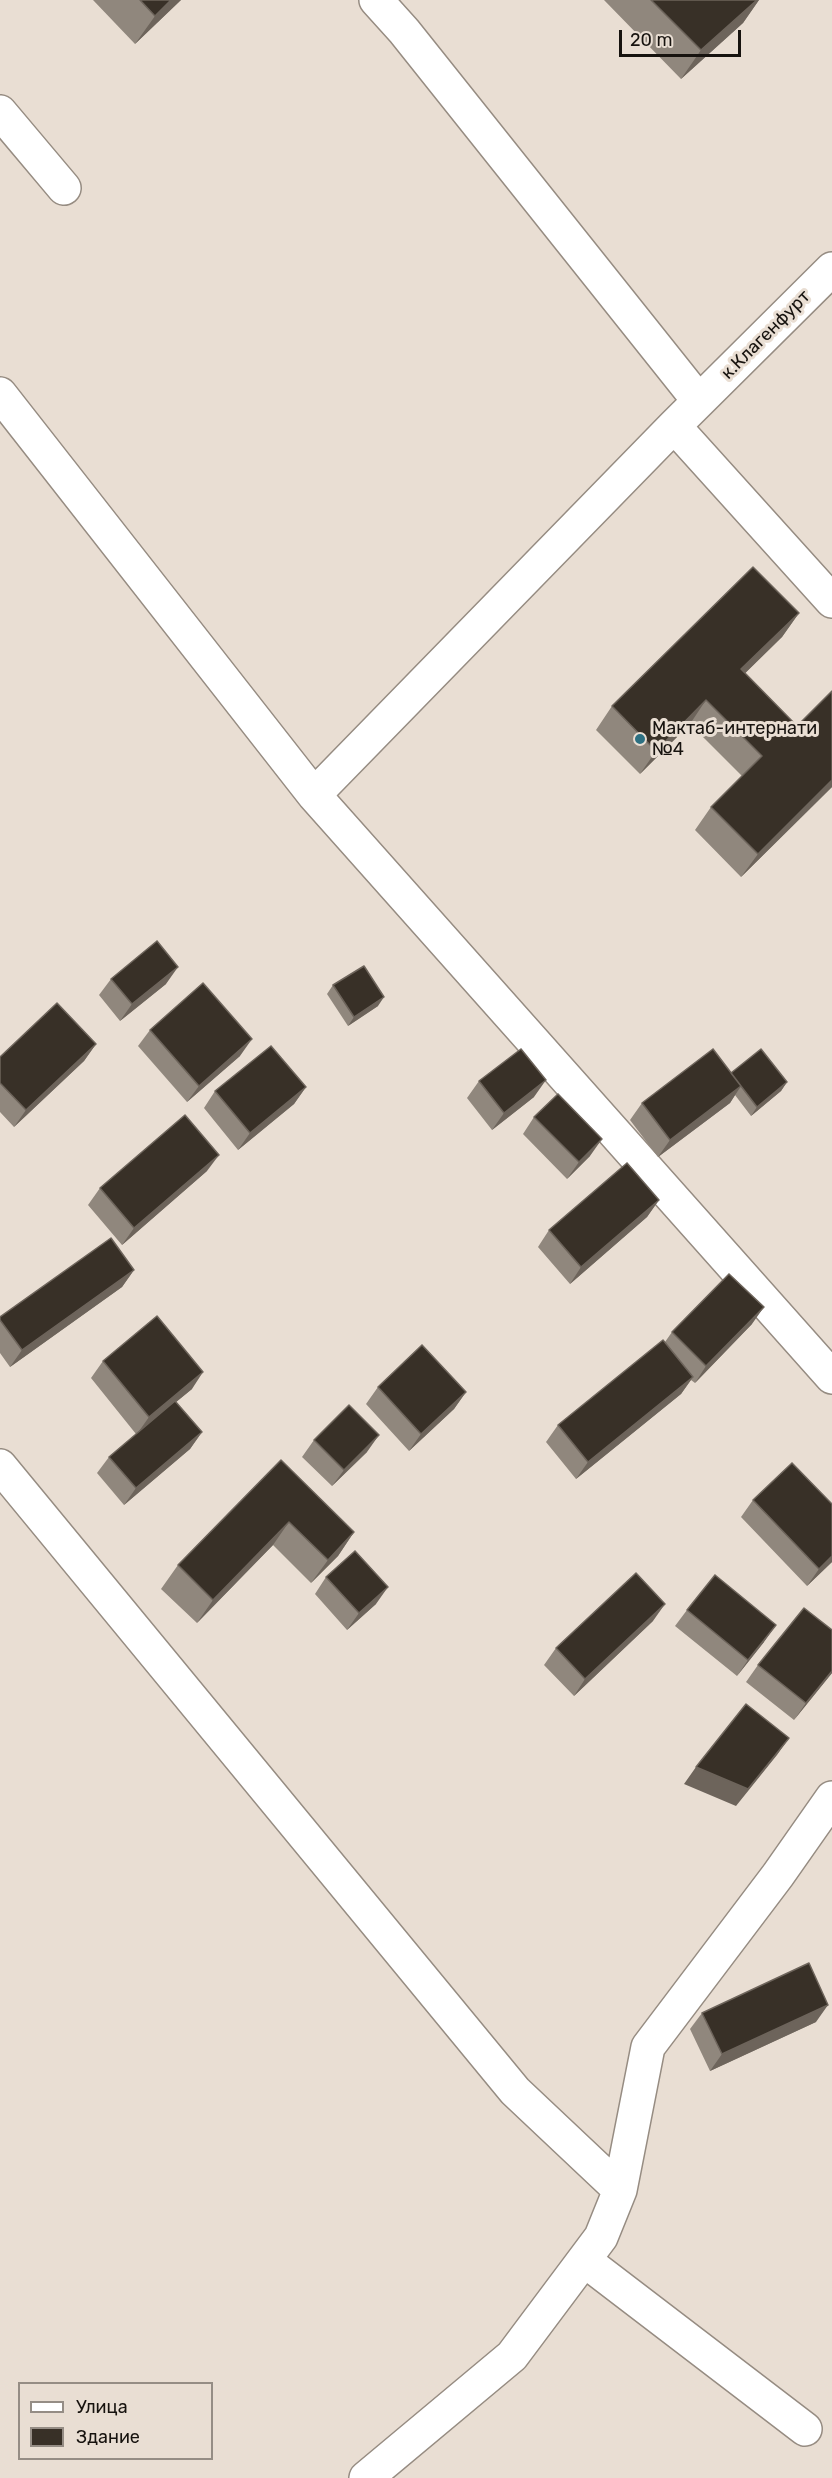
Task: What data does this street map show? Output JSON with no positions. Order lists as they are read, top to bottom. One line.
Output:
{"streets":{"street":["к.Клагенфурт"]},"places":["Мактаб-интернати №4"],"legend":["Улица","Здание"],"scale_bar":"20 m"}
